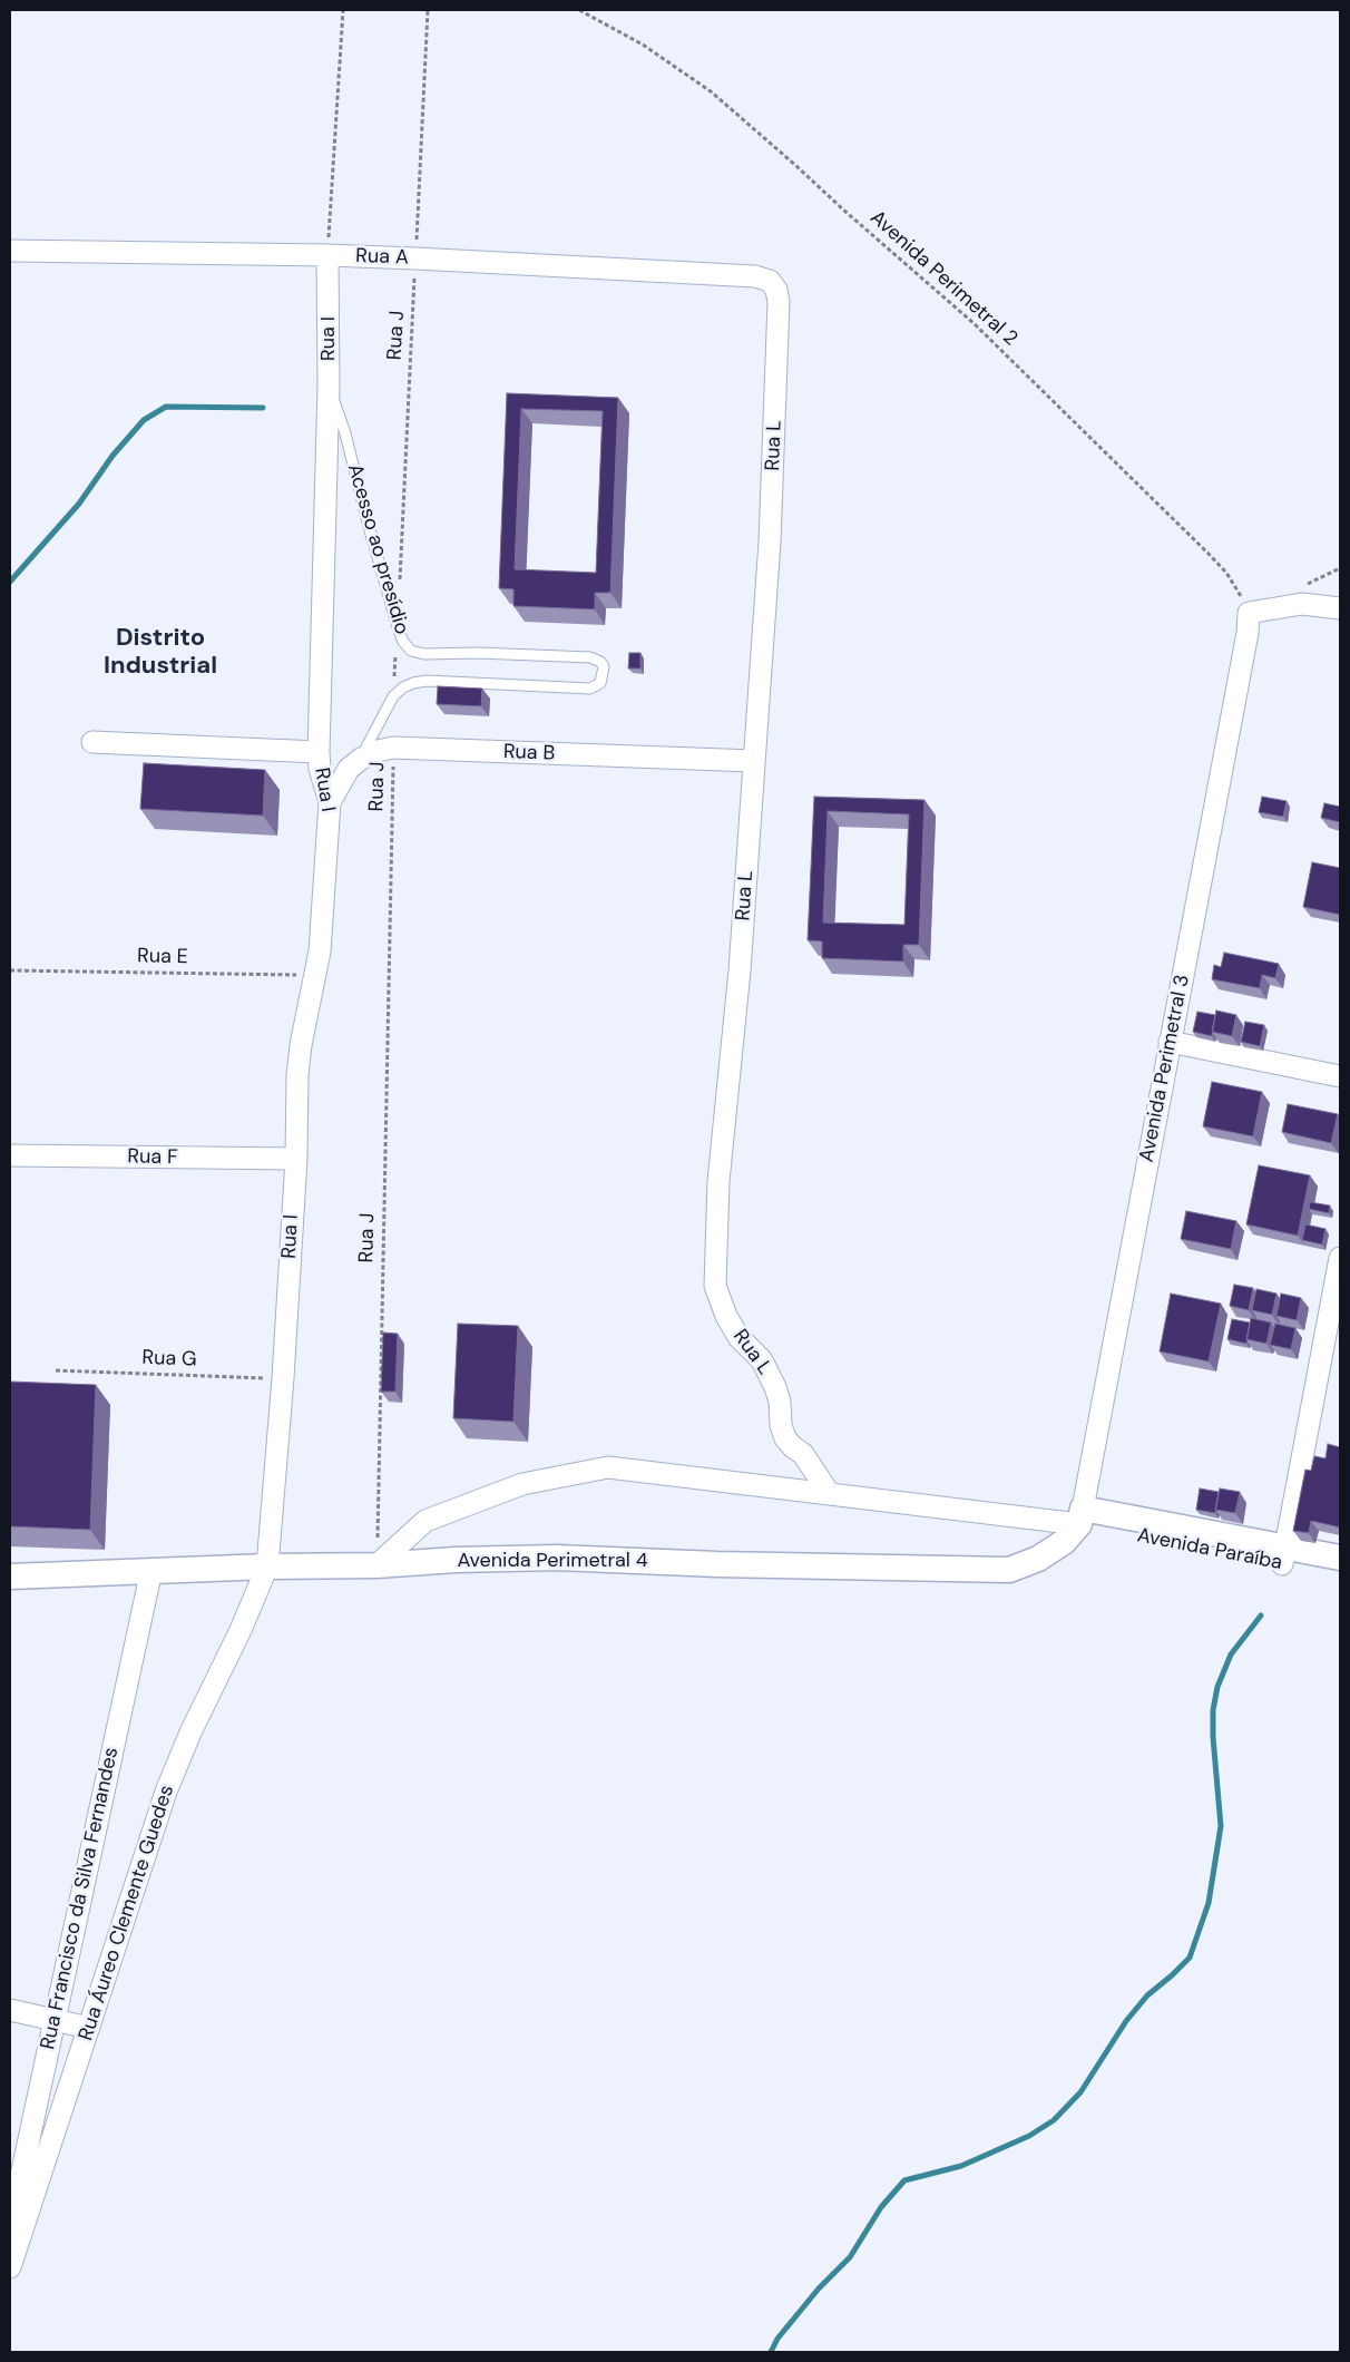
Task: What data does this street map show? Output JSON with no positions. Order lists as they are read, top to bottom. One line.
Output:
{"streets":{"street":["Rua A","Rua I","Rua L","Rua B","Avenida Perimetral 3","Rua F","Avenida Paraíba","Avenida Perimetral 4","Rua Francisco da Silva Fernandes","Rua Áureo Clemente Guedes"],"lane":["Acesso ao presídio"],"path":["Avenida Perimetral 2","Rua J","Rua E","Rua G"]},"crossings":[["Rua A","Rua J"],["Rua A","Rua I"],["Rua A","Rua L"],["Avenida Perimetral 2","Avenida Perimetral 3"],["Rua J","Rua B"],["Rua J","Avenida Perimetral 4"],["Rua I","Acesso ao presídio"],["Rua I","Rua B"],["Rua I","Rua E"],["Rua I","Rua F"],["Rua I","Rua G"],["Rua I","Avenida Perimetral 4"],["Rua I","Rua Áureo Clemente Guedes"],["Rua L","Rua B"],["Avenida Perimetral 3","Avenida Paraíba"],["Avenida Perimetral 3","Avenida Perimetral 4"],["Avenida Paraíba","Avenida Perimetral 4"],["Avenida Perimetral 4","Rua Francisco da Silva Fernandes"],["Avenida Perimetral 4","Rua Áureo Clemente Guedes"]],"districts":["Distrito Industrial"]}
